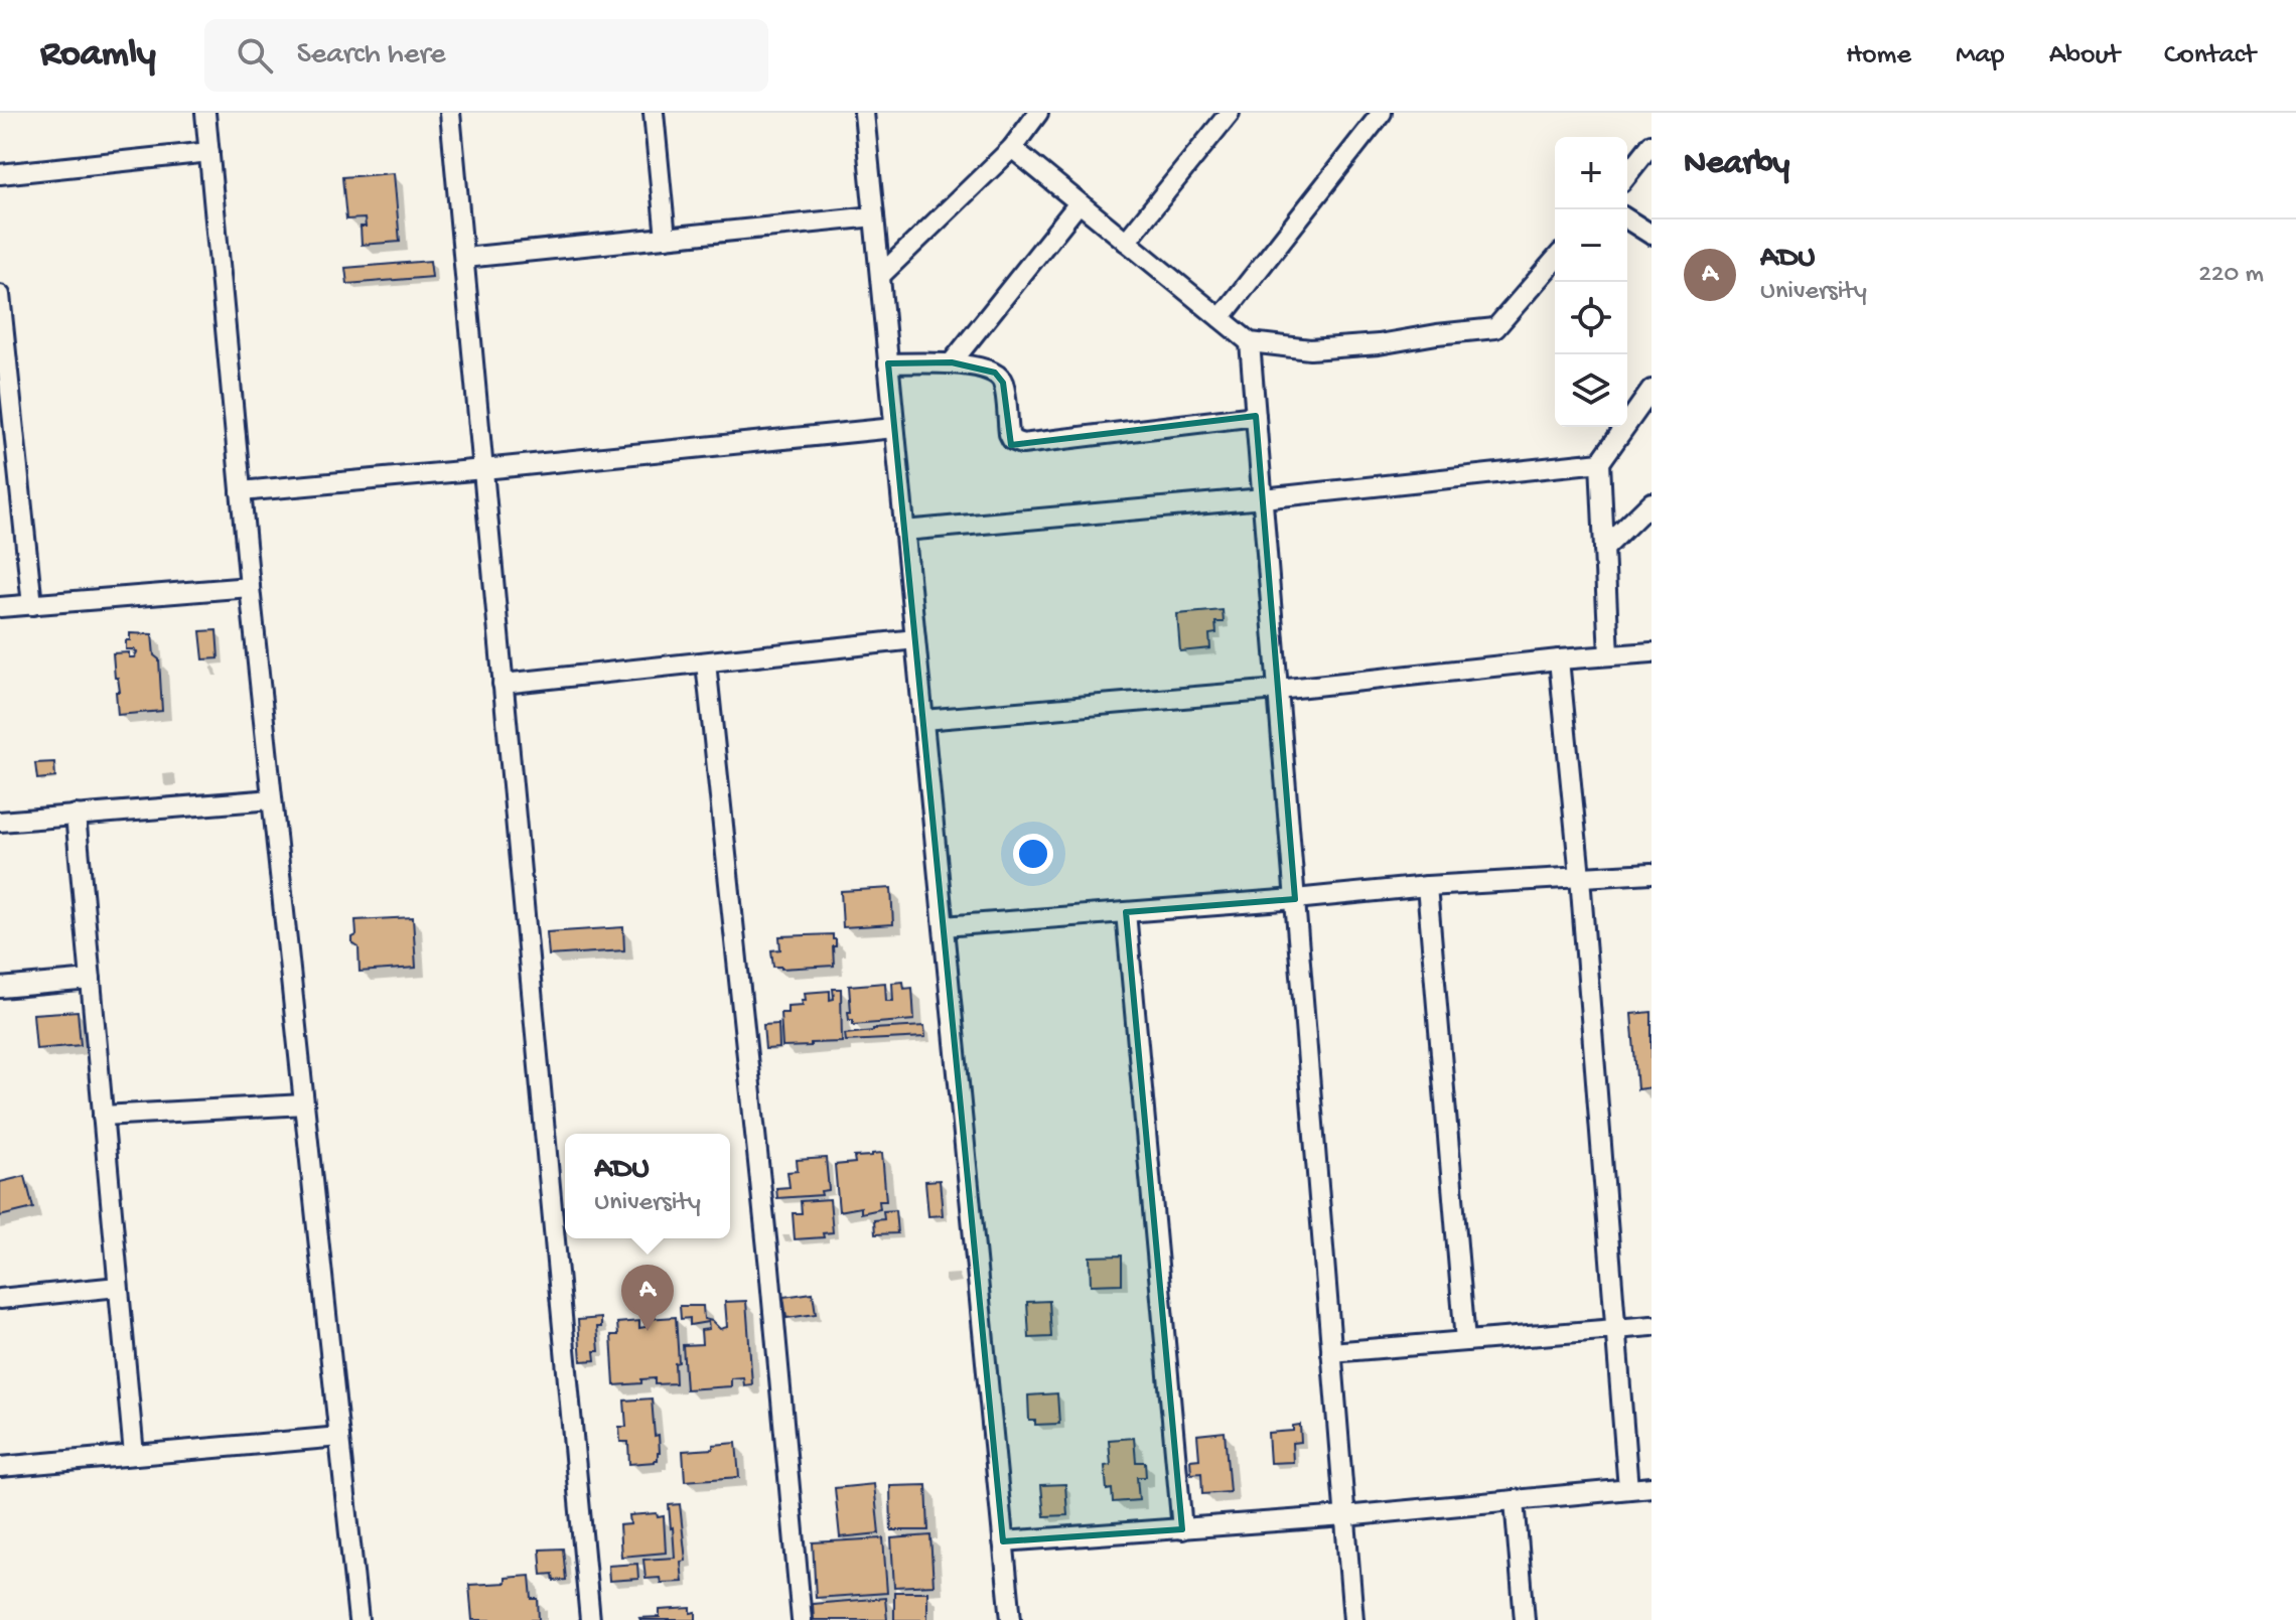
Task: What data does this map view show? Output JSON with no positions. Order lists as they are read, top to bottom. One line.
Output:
{"page":{"header":"Roamly","search":"Search here","nav":["Home","Map","About","Contact"],"heading":"Nearby","map_buttons":["+","−"],"list":[{"mark":"A","name":"ADU","note":"University","value":"220 m"}],"popup":["ADU","University"],"pins":"A"}}
